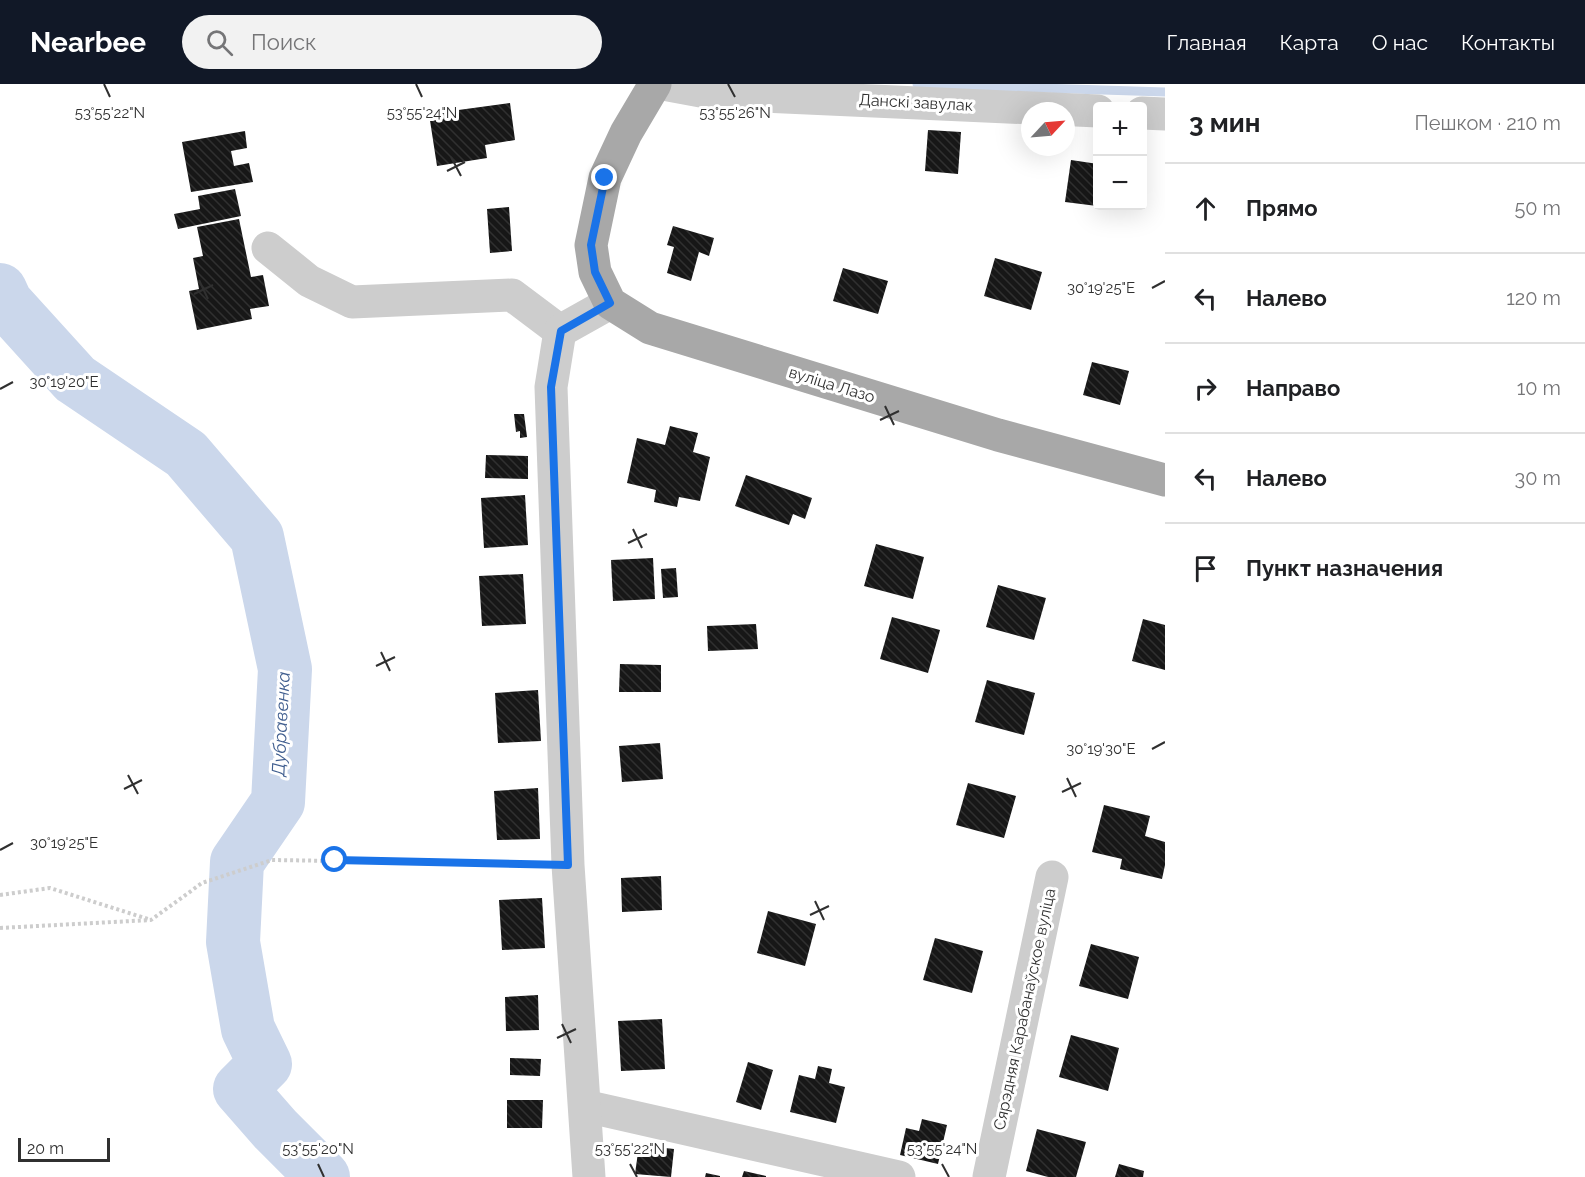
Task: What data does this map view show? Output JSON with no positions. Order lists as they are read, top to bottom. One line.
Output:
{"streets":{"main road":["вуліца Лазо"],"street":["Данскі завулак","Сярэдняя Карабанаўское вуліца"]},"water":["Дубравенка"],"scale_bar":"20 m","north":"top right","page":{"header":"Nearbee","search":"Поиск","nav":["Главная","Карта","О нас","Контакты"],"heading":["3 мин","Пешком · 210 m"],"map_buttons":["+","−"],"list":[["Прямо","50 m"],["Налево","120 m"],["Направо","10 m"],["Налево","30 m"],"Пункт назначения"],"scale":"20 m"},"coordinates":["53°55'22\"N","53°55'24\"N","53°55'26\"N","30°19'25\"E","30°19'20\"E","30°19'30\"E","53°55'20\"N"]}
